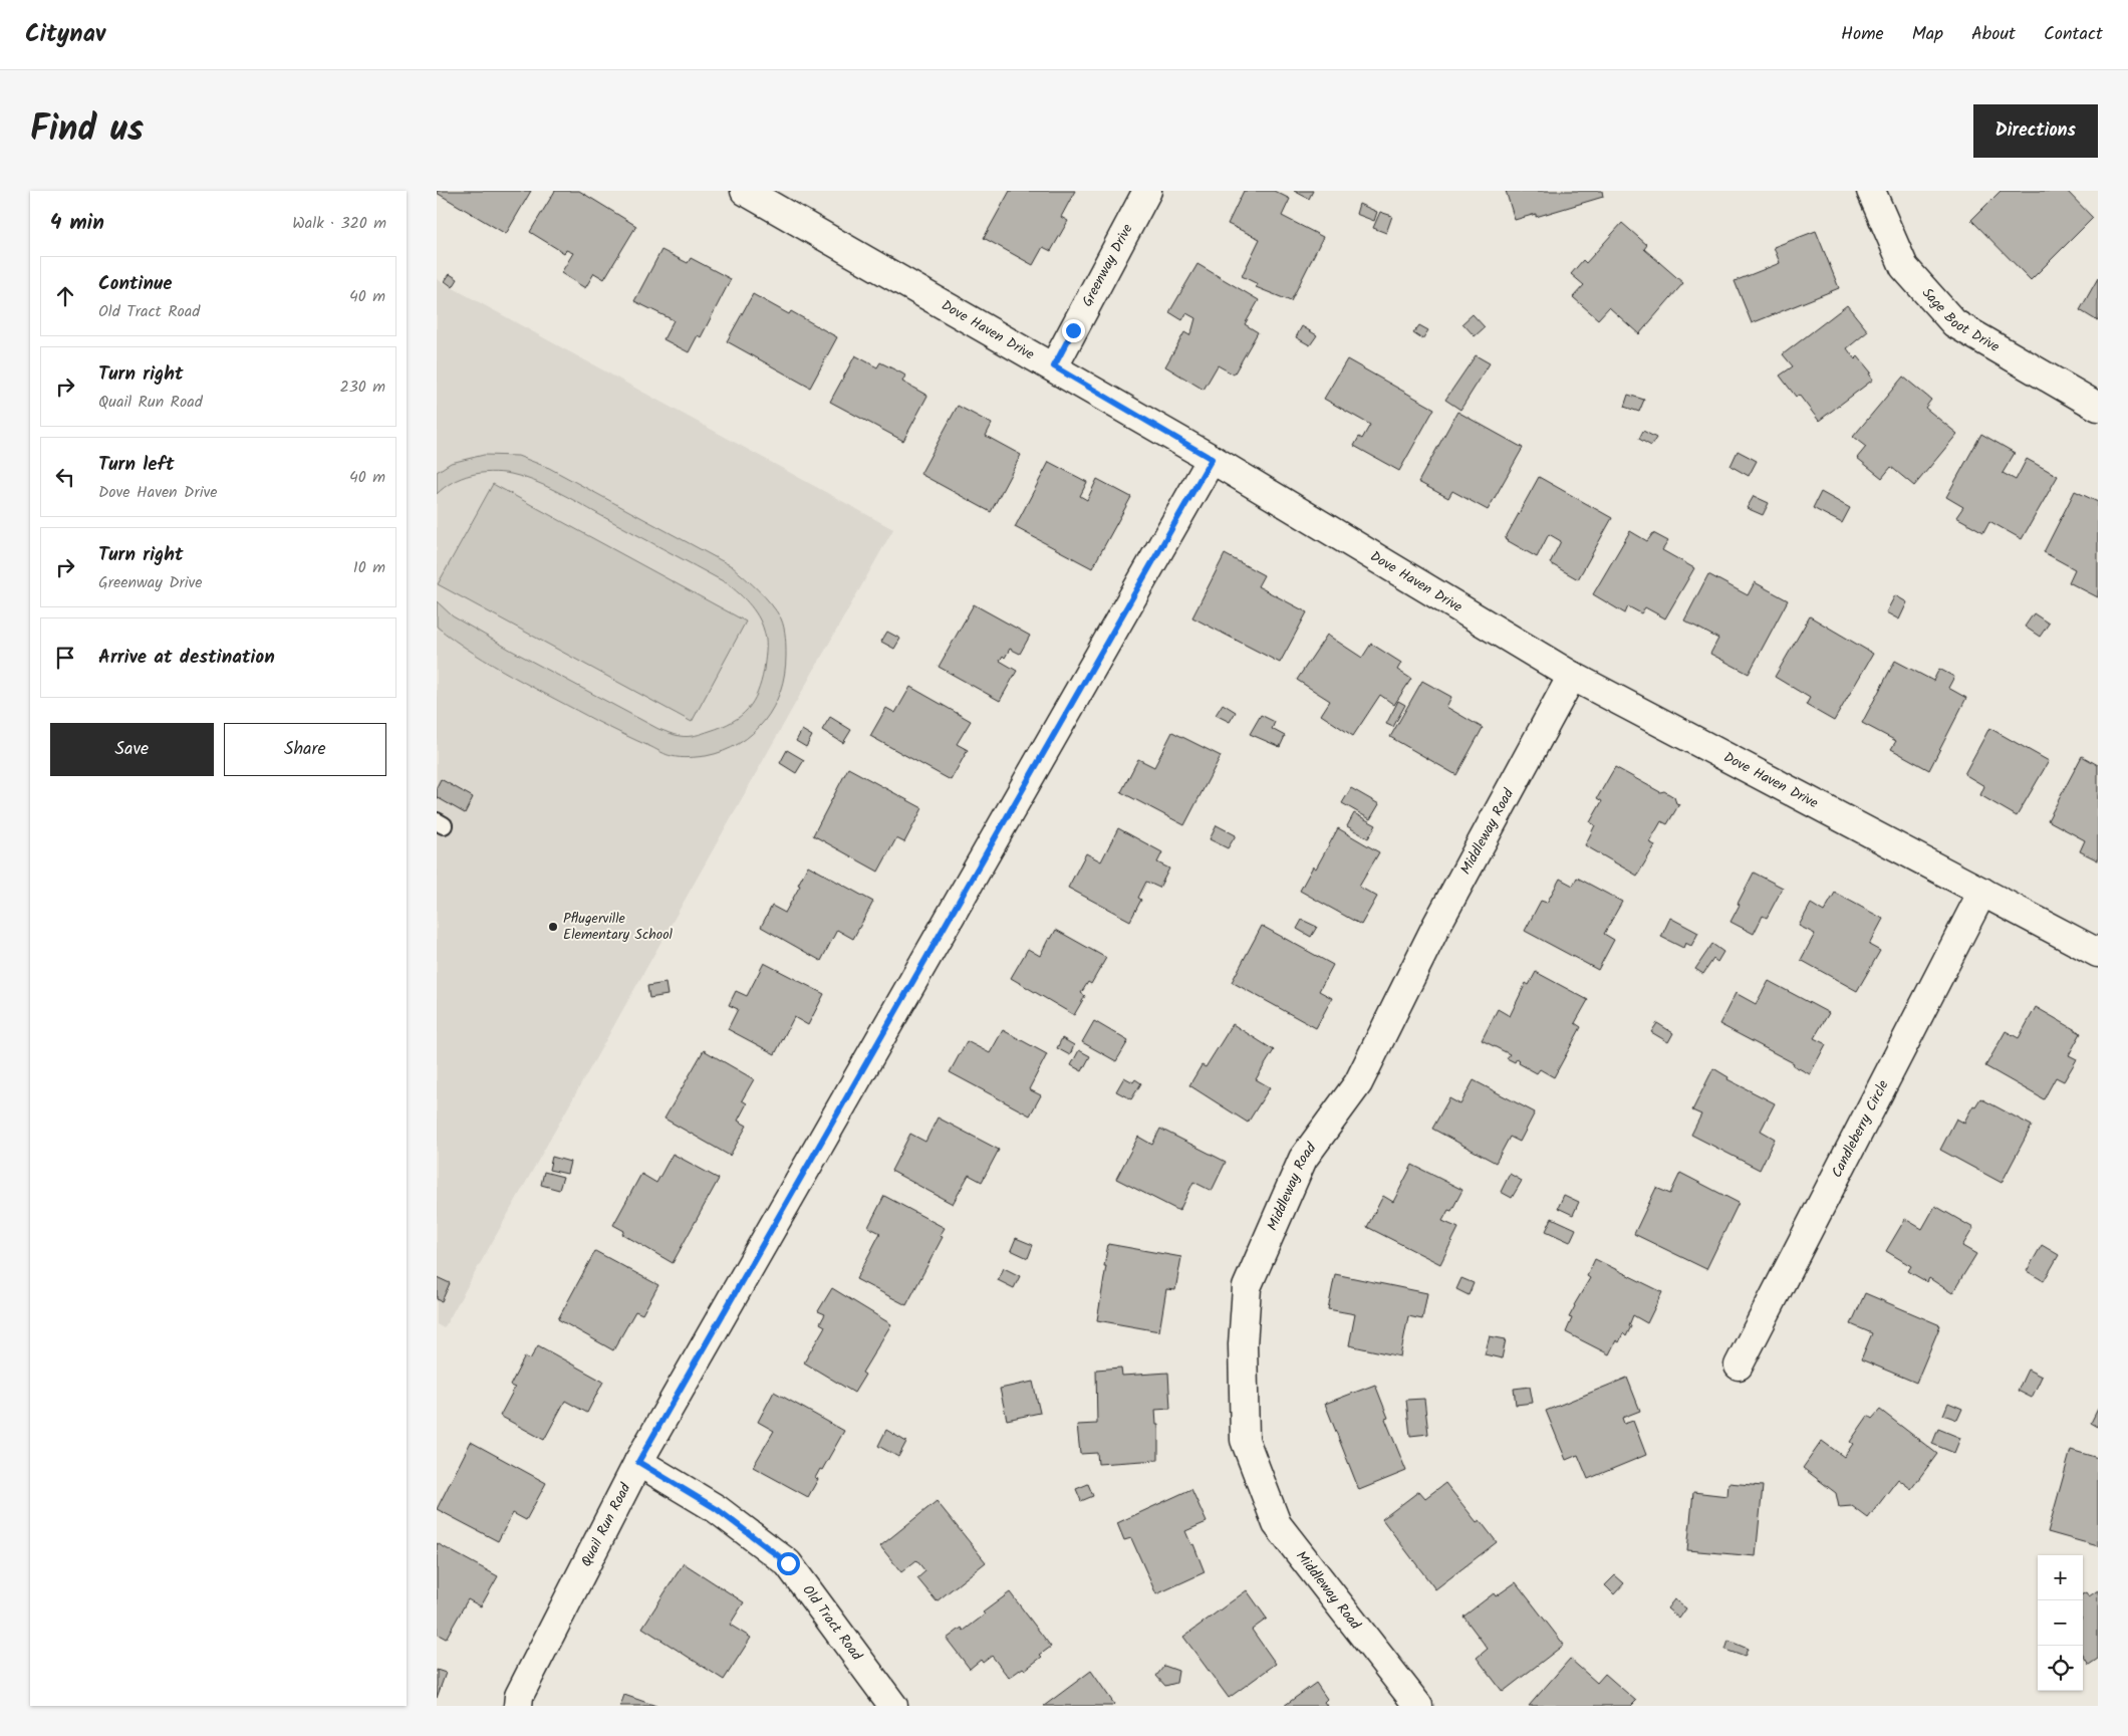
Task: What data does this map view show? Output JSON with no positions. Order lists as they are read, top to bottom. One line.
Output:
{"streets":{"street":["Greenway Drive","Sage Boot Drive","Dove Haven Drive","Middleway Road","Candleberry Circle","Quail Run Road","Old Tract Road"]},"crossings":[["Greenway Drive","Dove Haven Drive"],["Dove Haven Drive","Middleway Road"],["Dove Haven Drive","Candleberry Circle"],["Dove Haven Drive","Quail Run Road"],["Quail Run Road","Old Tract Road"]],"places":["Pflugerville Elementary School"],"page":{"header":"Citynav","nav":["Home","Map","About","Contact"],"title":"Find us","buttons":["Directions",["Save","Share"]],"heading":["4 min","Walk · 320 m"],"list":[["Continue","Old Tract Road","40 m"],["Turn right","Quail Run Road","230 m"],["Turn left","Dove Haven Drive","40 m"],["Turn right","Greenway Drive","10 m"],"Arrive at destination"],"map_buttons":["+","−"]}}
